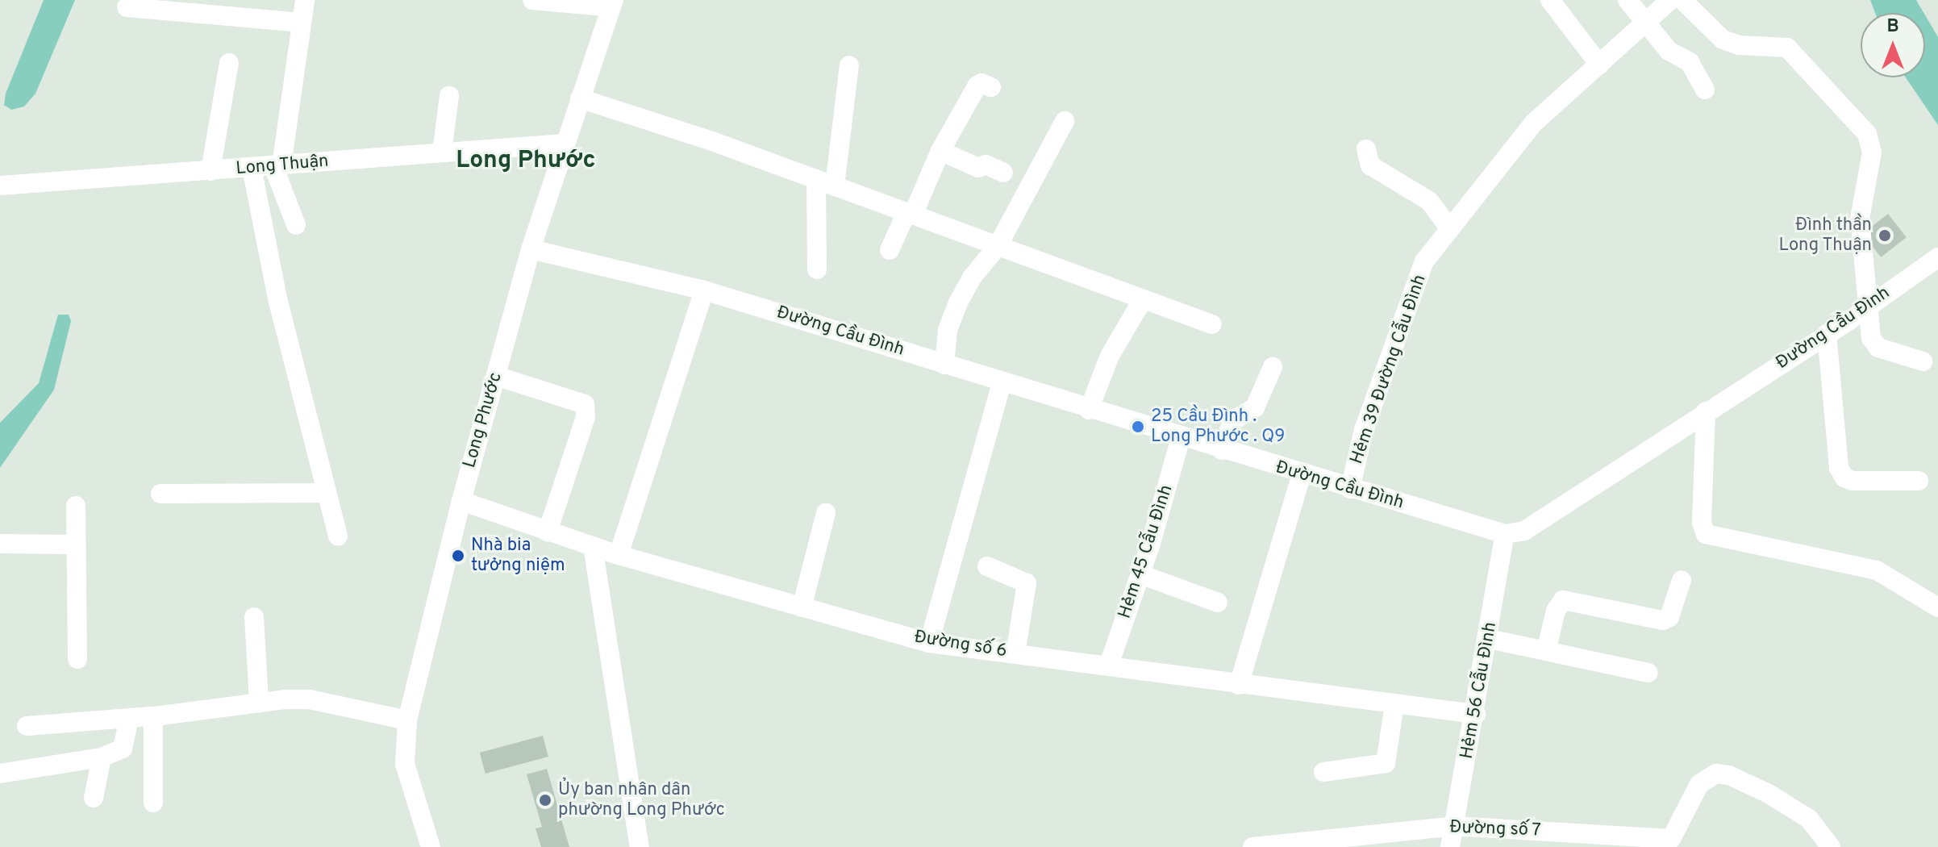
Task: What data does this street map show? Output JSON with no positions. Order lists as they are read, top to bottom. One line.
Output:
{"streets":{"street":["Long Thuận","Đường Cầu Đình","Hẻm 39 Đường Cẫu Đình","Long Phước","Hẻm 45 Cẫu Đình","Đường số 6","Hẻm 56 Cẫu Đình","Đường số 7"]},"crossings":[["Long Thuận","Long Phước"],["Đường Cầu Đình","Hẻm 39 Đường Cẫu Đình"],["Đường Cầu Đình","Long Phước"],["Đường Cầu Đình","Hẻm 45 Cẫu Đình"],["Đường Cầu Đình","Hẻm 56 Cẫu Đình"],["Long Phước","Đường số 6"],["Hẻm 45 Cẫu Đình","Đường số 6"],["Đường số 6","Hẻm 56 Cẫu Đình"],["Hẻm 56 Cẫu Đình","Đường số 7"]],"districts":["Long Phước"],"places":["Đình thần Long Thuận","25 Cầu Đình . Long Phước . Q9","Nhà bia tưởng niệm","Ủy ban nhân dân phường Long Phước"],"north":"top"}
